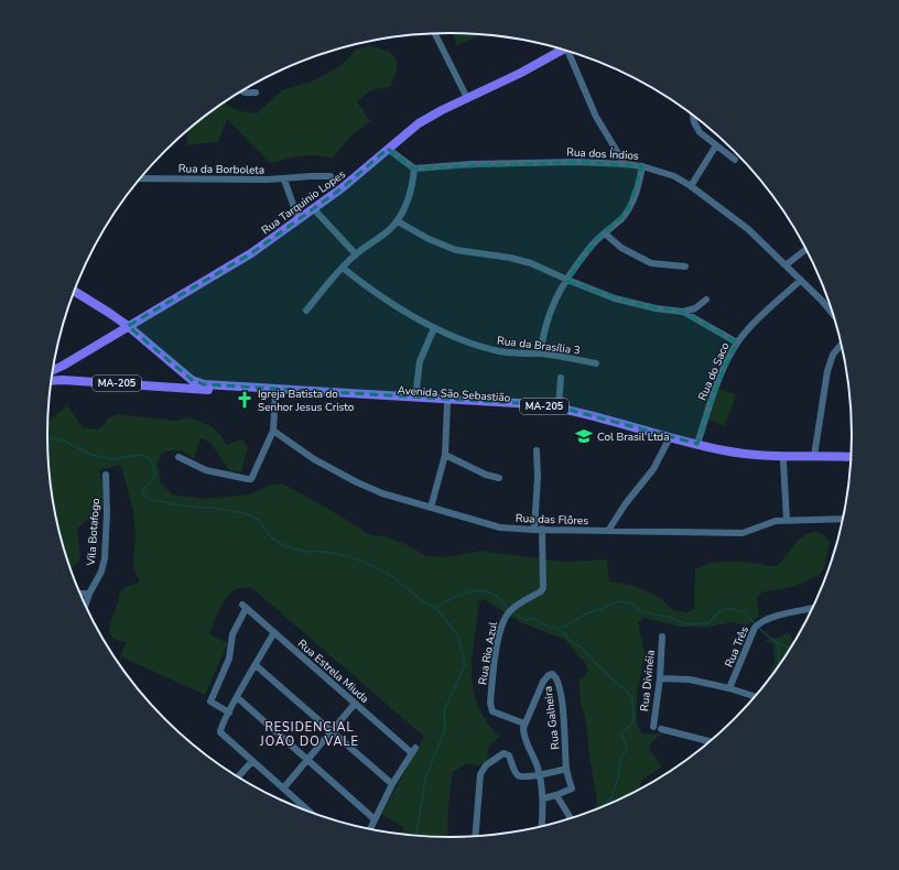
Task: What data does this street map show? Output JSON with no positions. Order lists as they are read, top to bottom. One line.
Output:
{"streets":{"main road":["Rua Tarquinio Lopes","MA-205","Avenida São Sebastião"],"street":["Rua dos Índios","Rua da Borboleta","Rua da Brasília 3","Rua do Saco","Rua das Flôres","Vila Botafogo","Rua Três","Rua Rio Azul","Rua Estrela Miuda","Rua Divinéia","Rua Galheira"]},"crossings":[["Rua dos Índios","Rua do Saco"],["Rua do Saco","Avenida São Sebastião"],["Rua das Flôres","Rua Rio Azul"],["Rua Rio Azul","Rua Galheira"]],"districts":["RESIDENCIAL JOÃO DO VALE"],"places":{"church":["Igreja Batista do Senhor Jesus Cristo"],"school or university":["Col Brasil Ltda"]}}
